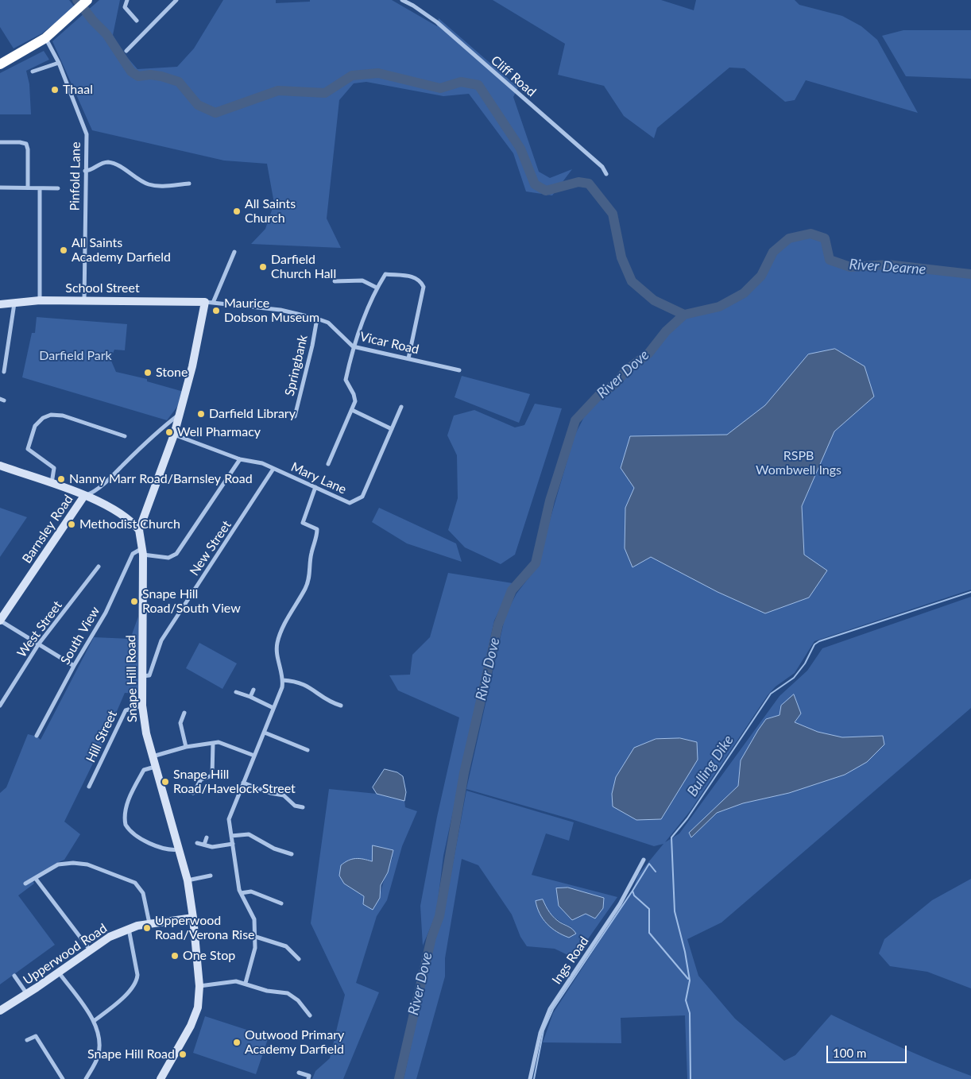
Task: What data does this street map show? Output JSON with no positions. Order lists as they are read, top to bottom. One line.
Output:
{"streets":{"street":["Cliff Road","Pinfold Lane","School Street","Vicar Road","Springbank","Mary Lane","Barnsley Road","New Street","West Street","South View","Snape Hill Road","Hill Street","Upperwood Road","Ings Road"]},"crossings":[["Pinfold Lane","School Street"],["School Street","Vicar Road"],["Vicar Road","Springbank"],["Mary Lane","New Street"],["New Street","Snape Hill Road"],["South View","Snape Hill Road"],["Snape Hill Road","Hill Street"],["Snape Hill Road","Upperwood Road"]],"water":["River Dearne","River Dove","Bulling Dike"],"parks":["Darfield Park","RSPB Wombwell Ings"],"places":["Thaal","All Saints Church","All Saints Academy Darfield","Darfield Church Hall","Maurice Dobson Museum","Stone","Darfield Library","Well Pharmacy","Nanny Marr Road/Barnsley Road","Methodist Church","Snape Hill Road/South View","Snape Hill Road/Havelock Street","Upperwood Road/Verona Rise","One Stop","Outwood Primary Academy Darfield","Snape Hill Road"],"scale_bar":"100 m"}
